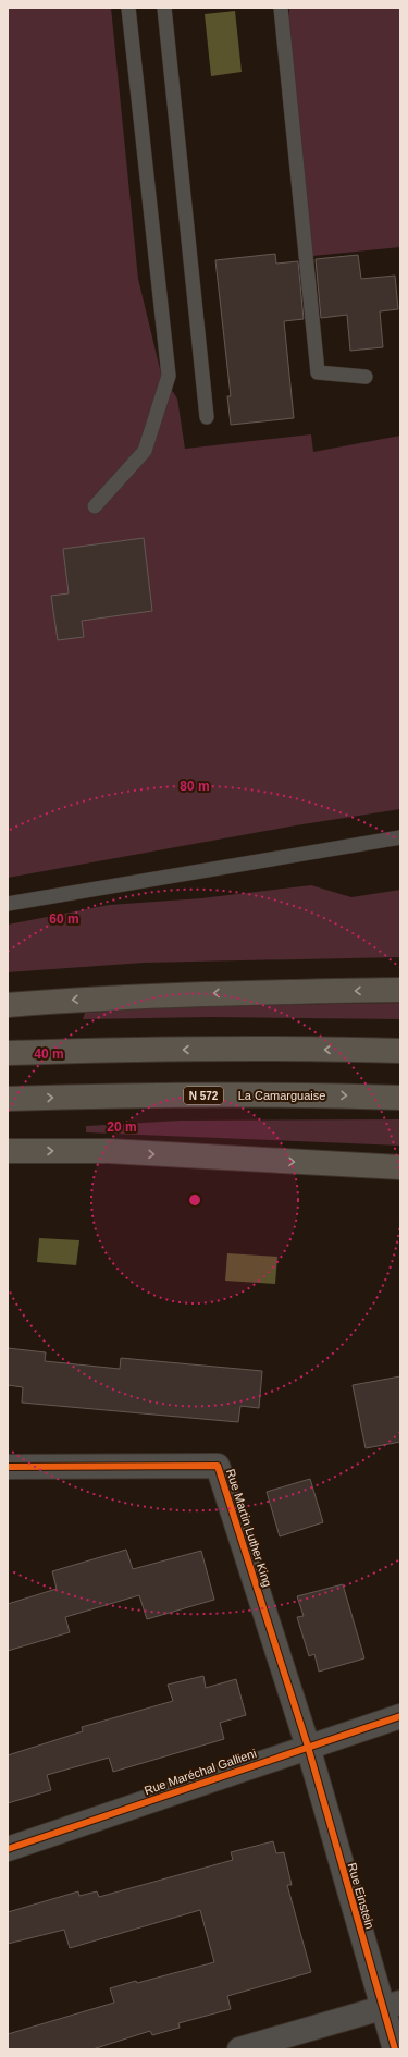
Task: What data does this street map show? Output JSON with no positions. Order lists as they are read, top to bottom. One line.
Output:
{"streets":{"highway":["N 572","La Camarguaise"],"street":["Rue Martin Luther King","Rue Maréchal Gallieni","Rue Einstein"]},"crossings":[["Rue Martin Luther King","Rue Maréchal Gallieni"],["Rue Martin Luther King","Rue Einstein"],["Rue Maréchal Gallieni","Rue Einstein"]],"rings":["80 m","60 m","40 m","20 m"]}
